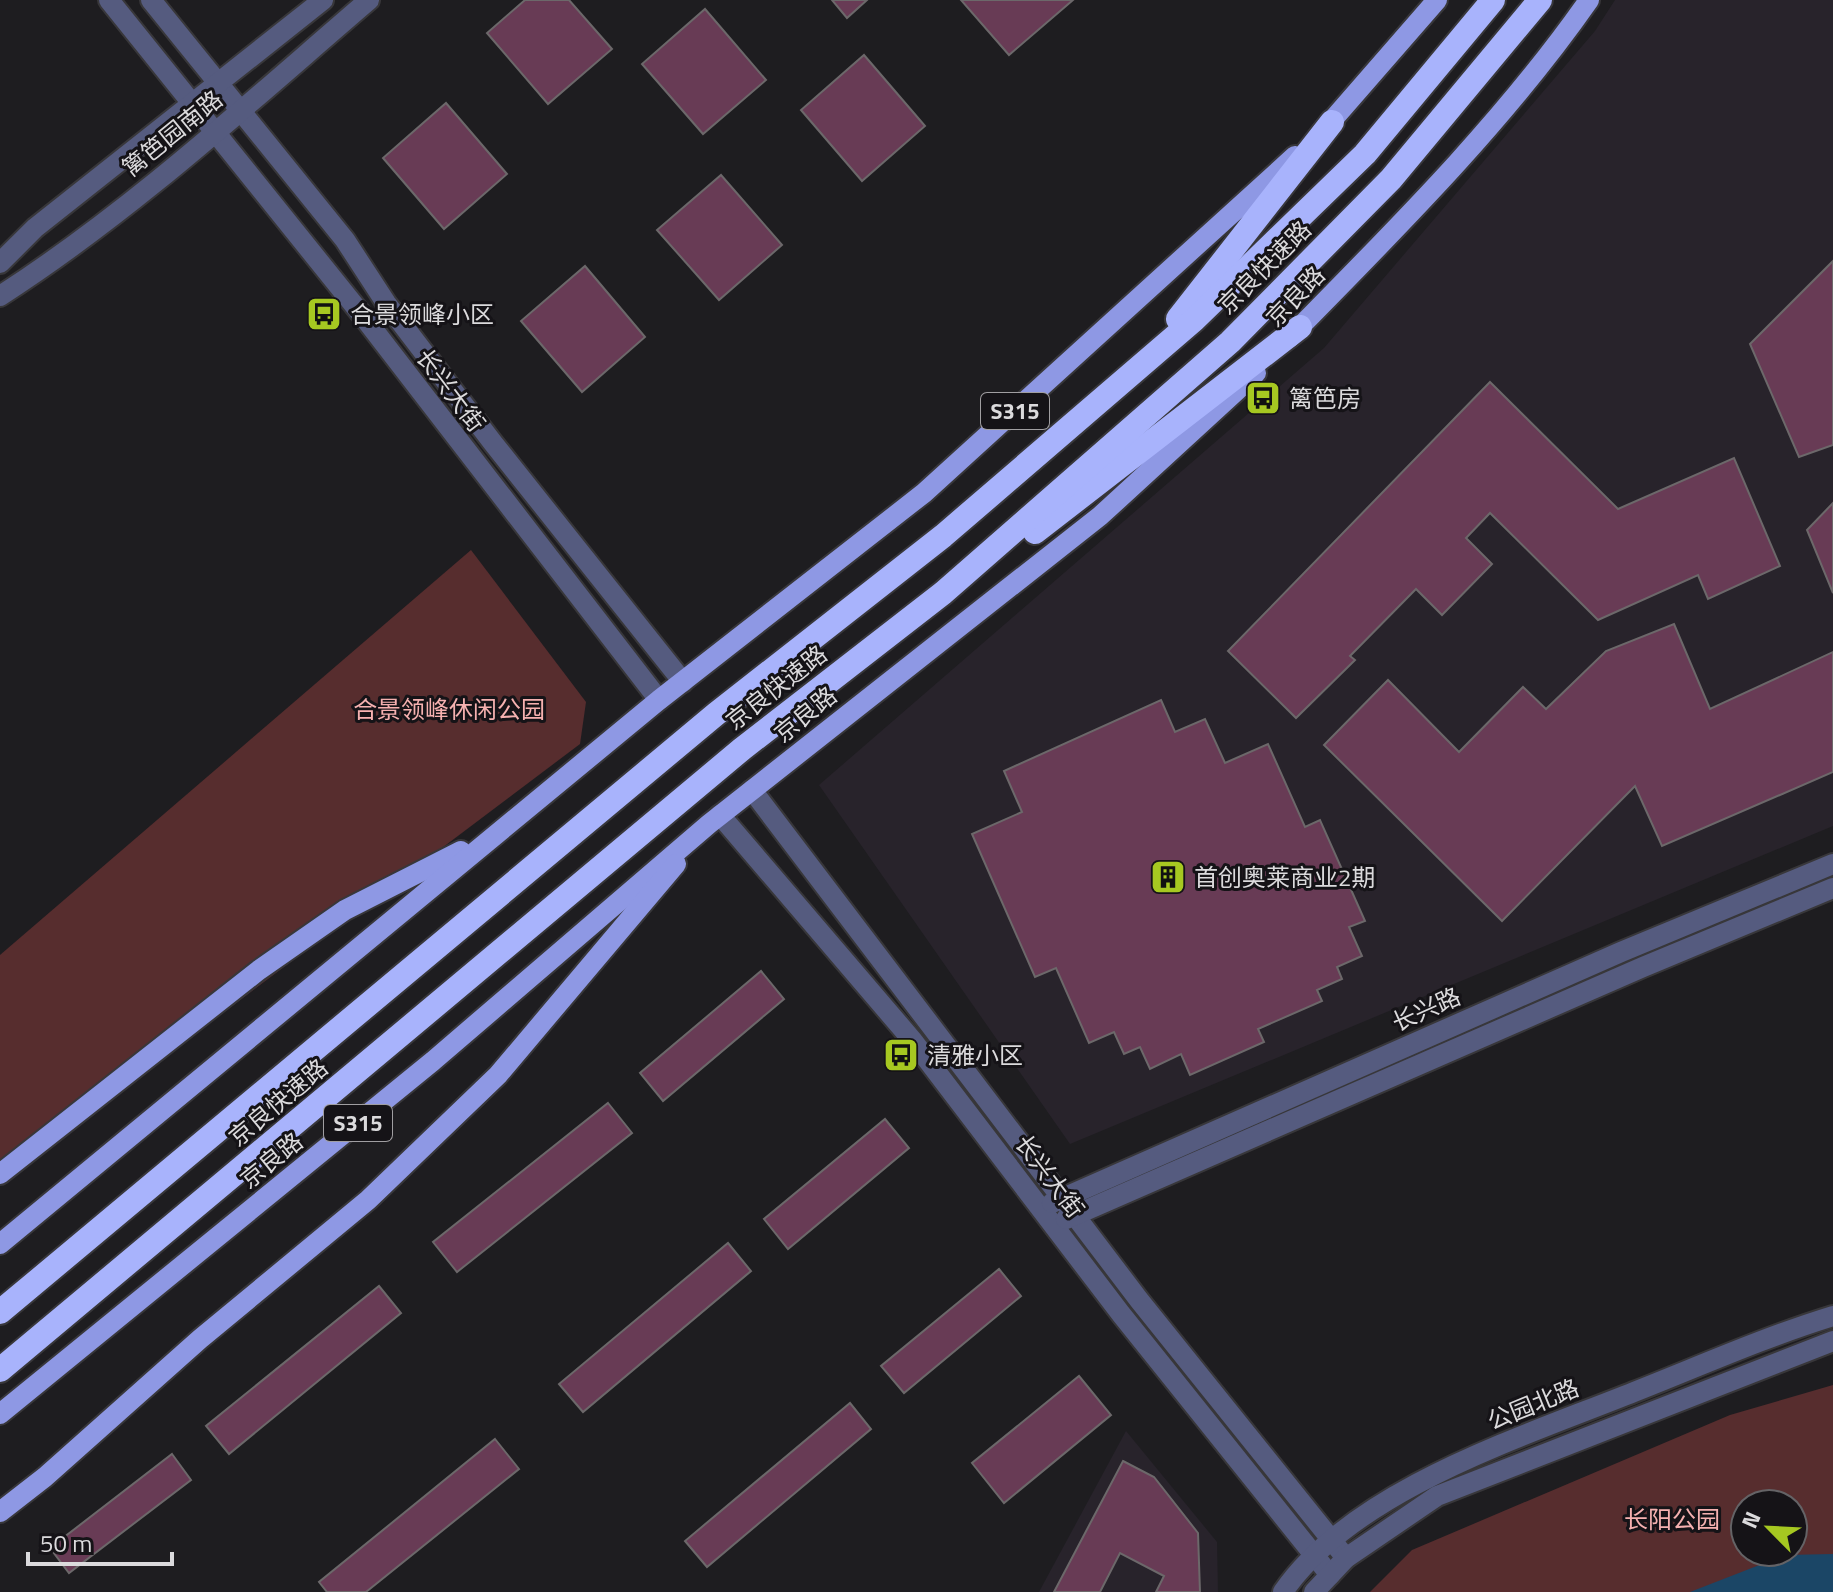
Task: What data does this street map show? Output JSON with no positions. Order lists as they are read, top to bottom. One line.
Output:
{"streets":{"highway":["京良快速路"],"main road":["京良路","S315"],"street":["篱笆园南路","长兴大街","长兴路","公园北路"]},"crossings":[["篱笆园南路","长兴大街"],["京良路","长兴大街"],["长兴大街","S315"],["长兴大街","长兴路"],["长兴大街","公园北路"]],"parks":["合景领峰休闲公园","长阳公园"],"places":{"bus stop":["合景领峰小区","篱笆房","清雅小区"],"building":["首创奥莱商业2期"]},"scale_bar":"50 m","north":"top left"}
